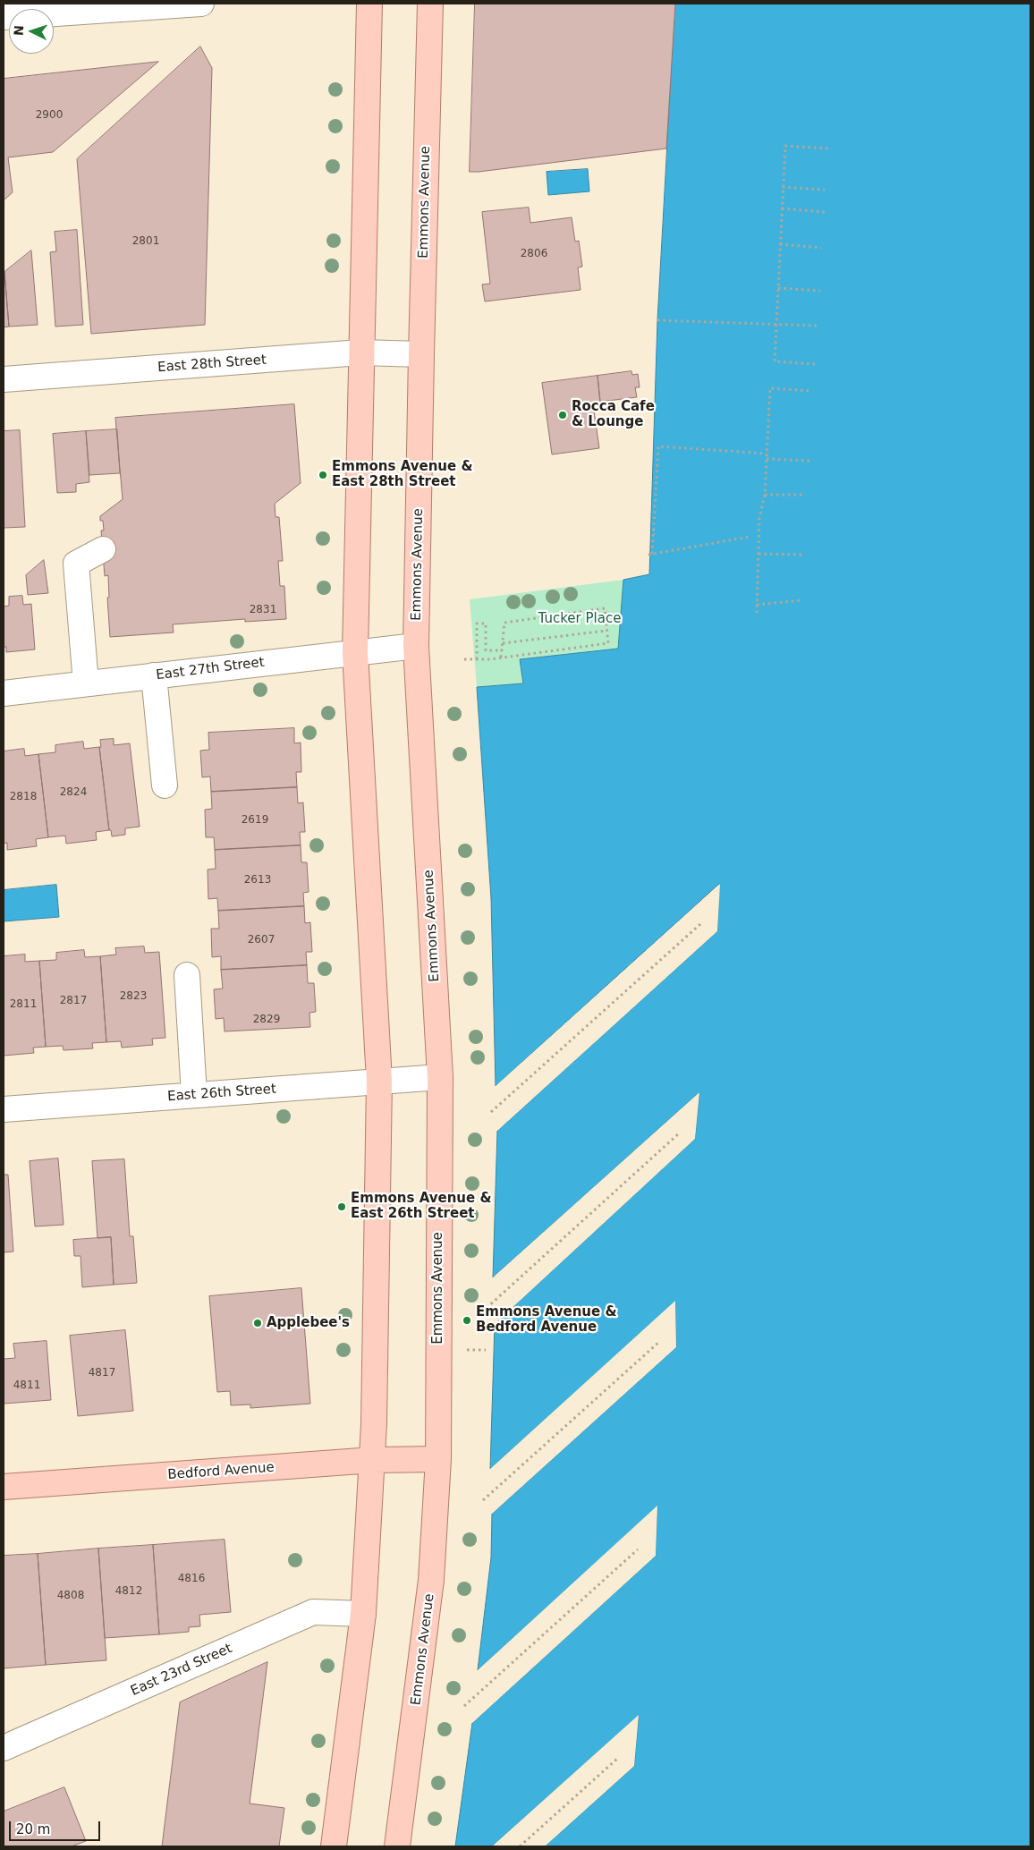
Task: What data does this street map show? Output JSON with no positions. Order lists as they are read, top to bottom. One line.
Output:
{"streets":{"main road":["Emmons Avenue","Bedford Avenue"],"street":["East 28th Street","East 27th Street","East 26th Street","East 23rd Street"]},"crossings":[["Emmons Avenue","East 28th Street"],["Emmons Avenue","East 27th Street"],["Emmons Avenue","East 26th Street"],["Emmons Avenue","Bedford Avenue"]],"parks":["Tucker Place"],"places":["Rocca Cafe & Lounge","Emmons Avenue & East 28th Street","Emmons Avenue & East 26th Street","Emmons Avenue & Bedford Avenue","Applebee's"],"house_numbers":["2900","2801","2806","2831","2824","2818","2619","2613","2607","2823","2817","2811","2829","4817","4811","4816","4812","4808"],"scale_bar":"20 m","north":"left"}
